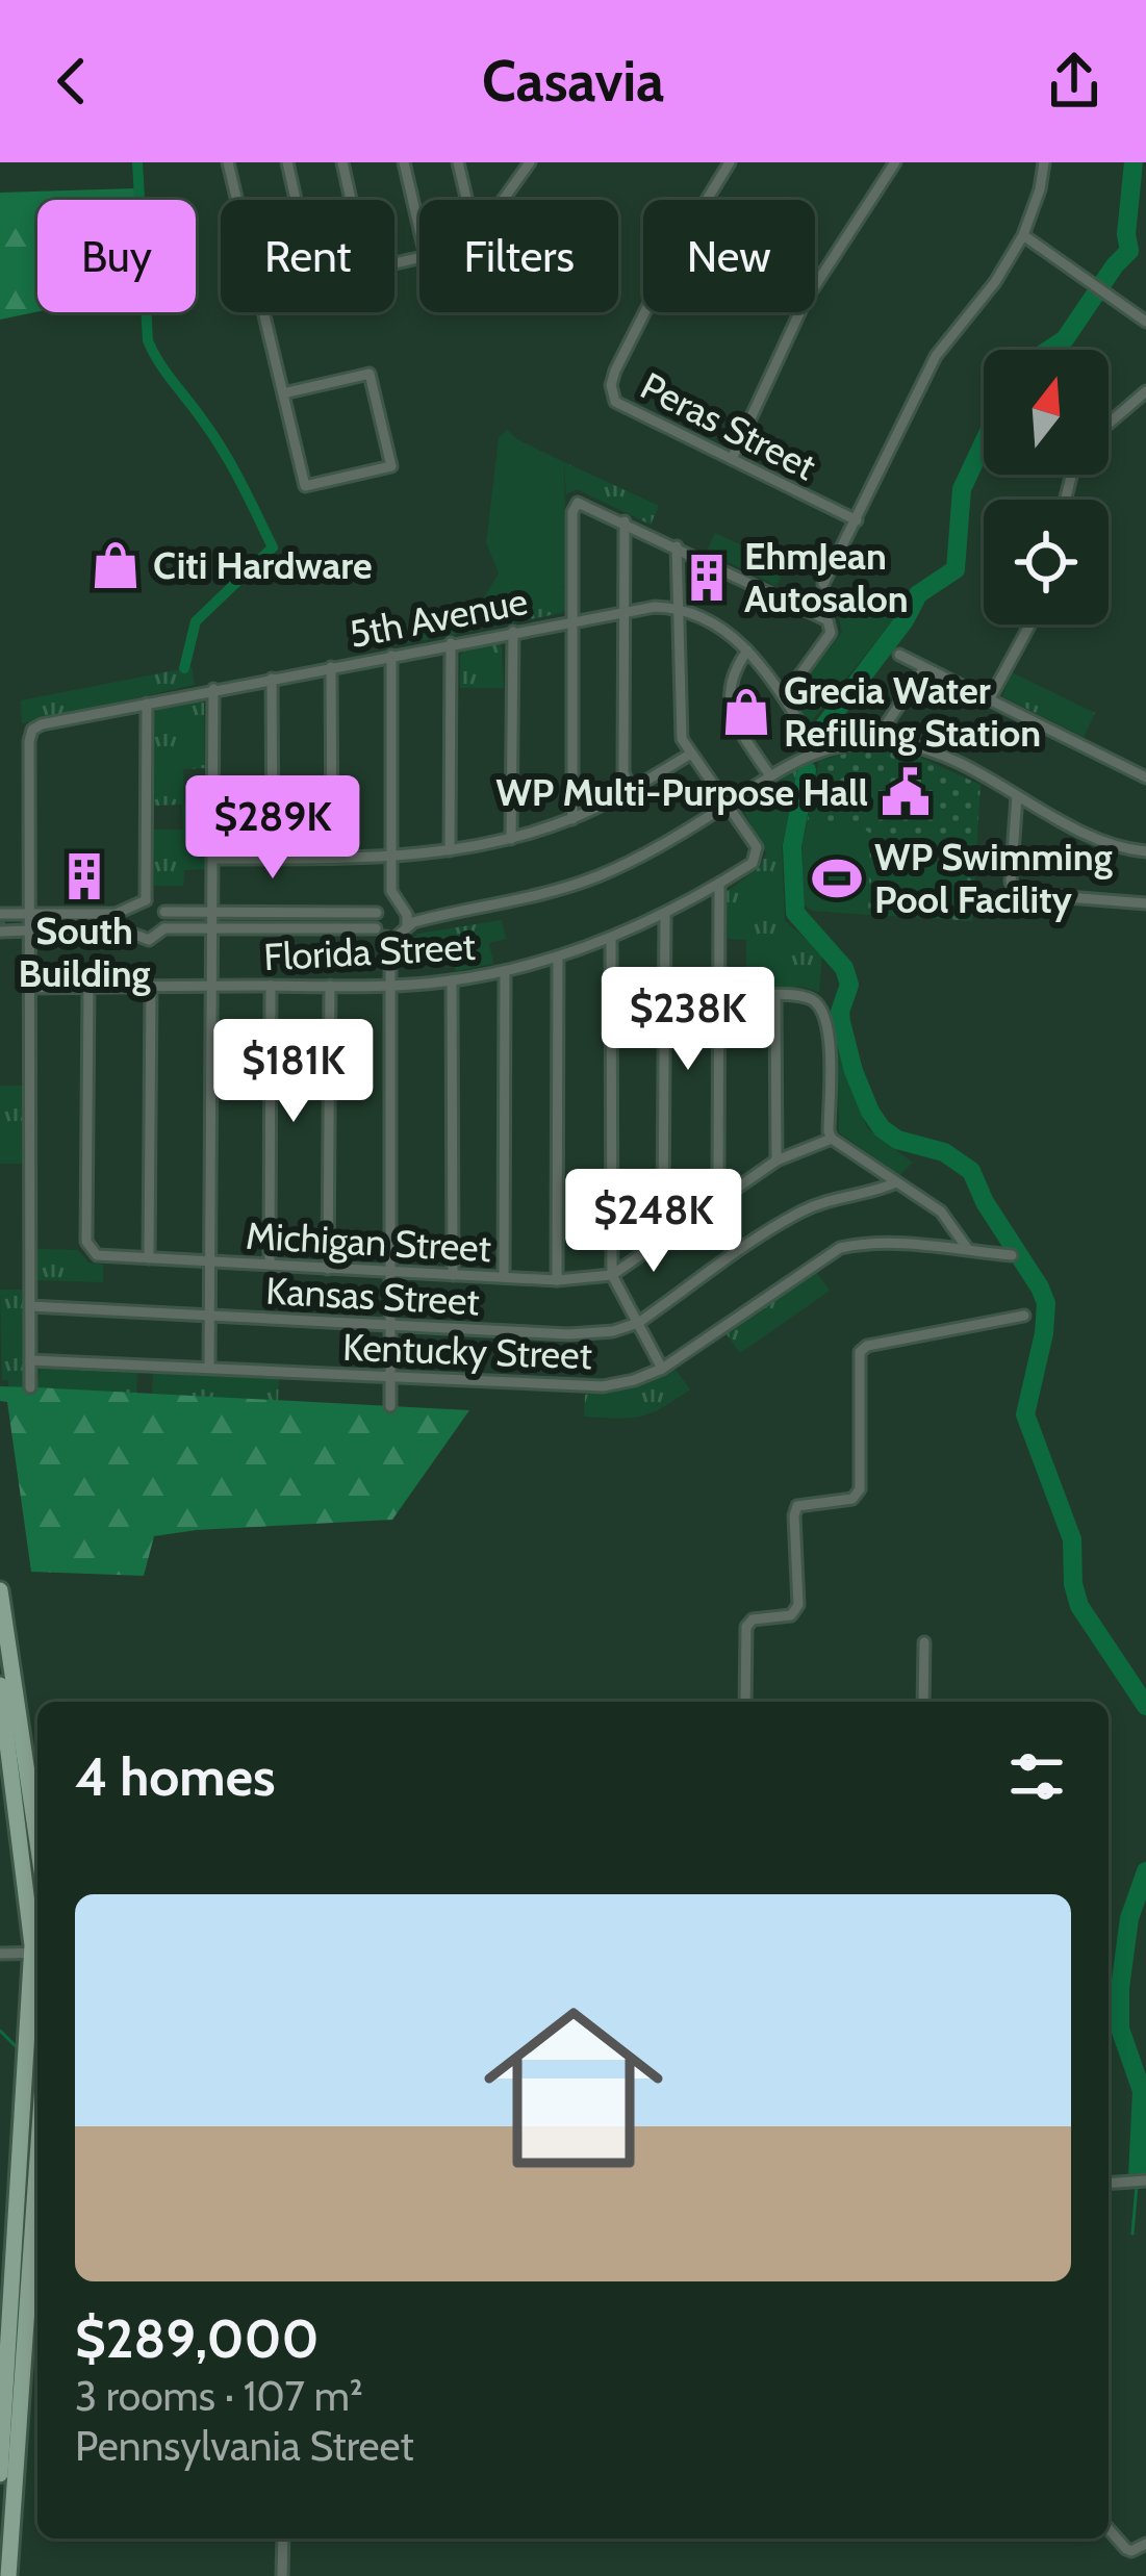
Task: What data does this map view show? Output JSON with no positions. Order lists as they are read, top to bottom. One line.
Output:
{"streets":{"street":["Peras Street","5th Avenue","Florida Street","Michigan Street","Kansas Street","Kentucky Street"]},"crossings":[["Florida Street","Michigan Street"]],"places":{"shop":["Citi Hardware","Grecia Water Refilling Station"],"building":["EhmJean Autosalon","South Building"],"public building":["WP Multi-Purpose Hall"],"sports":["WP Swimming Pool Facility"]},"north":"top","page":{"header":"Casavia","chip":["Buy","Rent","Filters","New"],"price":["$289K","$238K","$181K","$248K"],"heading":"4 homes","list":[{"name":"$289,000","note":"3 rooms · 107 m² · Pennsylvania Street"}]}}
